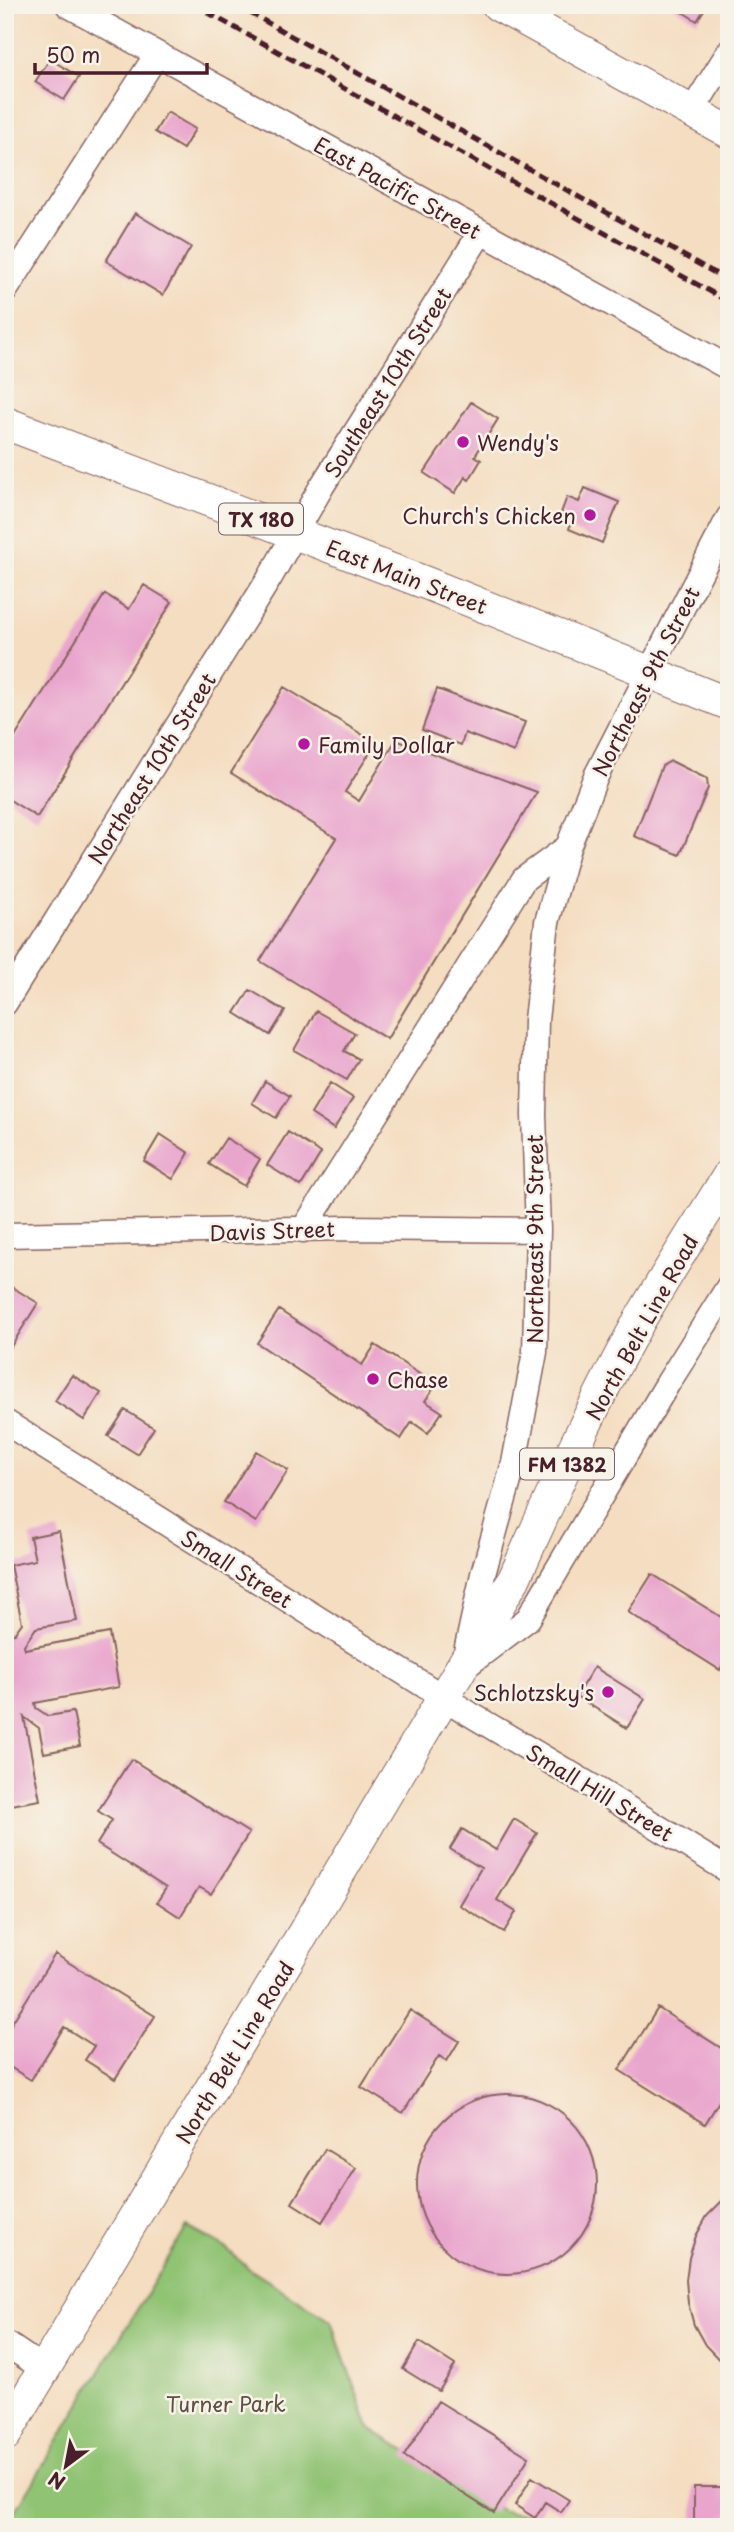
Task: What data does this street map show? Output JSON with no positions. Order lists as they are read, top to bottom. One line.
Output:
{"streets":{"main road":["TX 180","East Main Street","North Belt Line Road","FM 1382"],"street":["East Pacific Street","Southeast 10th Street","Northeast 9th Street","Northeast 10th Street","Davis Street","Small Street","Small Hill Street"]},"crossings":[["East Pacific Street","Southeast 10th Street"],["Southeast 10th Street","East Main Street"],["Southeast 10th Street","Northeast 10th Street"],["East Main Street","Northeast 9th Street"],["East Main Street","Northeast 10th Street"],["Northeast 9th Street","Davis Street"],["Northeast 9th Street","North Belt Line Road"],["North Belt Line Road","Small Street"],["North Belt Line Road","Small Hill Street"],["Small Street","Small Hill Street"]],"parks":["Turner Park"],"places":["Wendy's","Church's Chicken","Family Dollar","Chase","Schlotzsky's"],"scale_bar":"50 m","north":"bottom left"}
